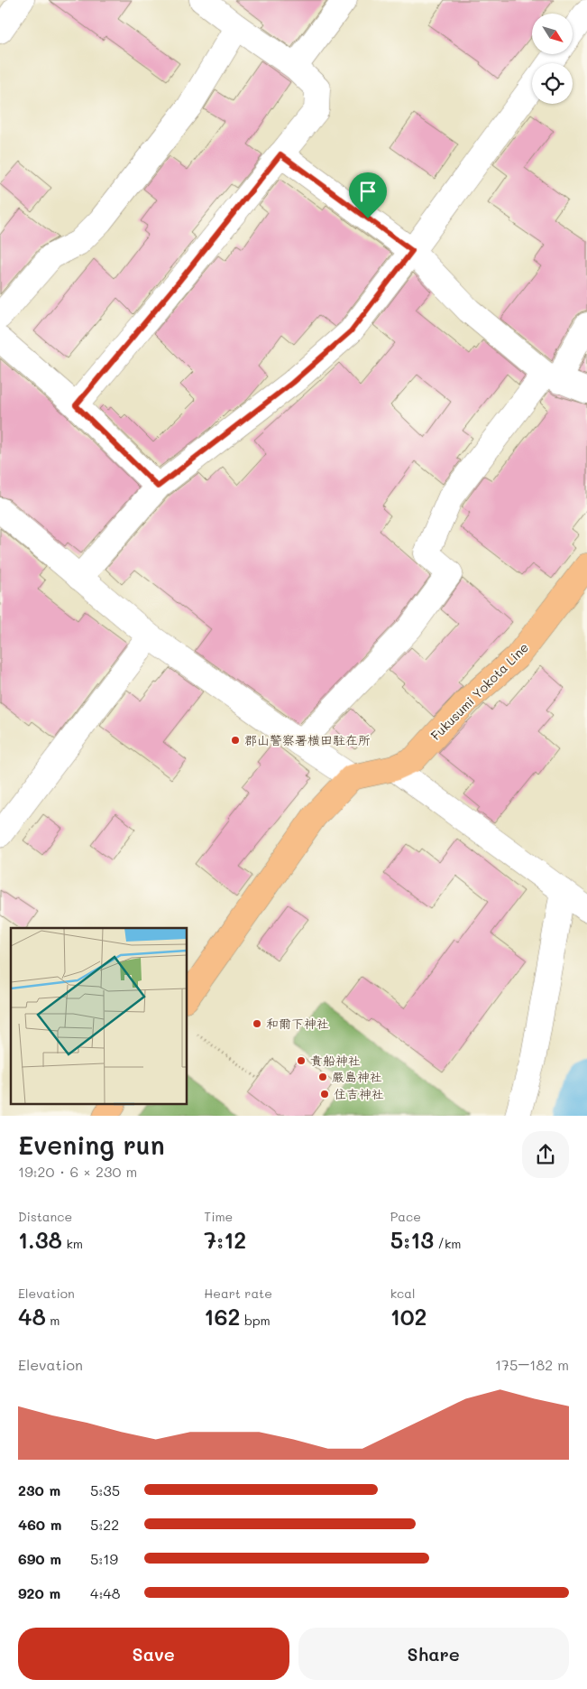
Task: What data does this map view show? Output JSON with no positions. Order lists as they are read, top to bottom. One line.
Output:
{"streets":{"main road":["Fukusumi Yokota Line"]},"places":["郡山警察署横田駐在所","和爾下神社","貴船神社","嚴島神社","住吉神社"],"north":"bottom right","page":{"heading":["Evening run","19:20 · 6 × 230 m"],"stats":[["Distance","1.38 km"],["Time","7:12"],["Pace","5:13 /km"],["Elevation","48 m"],["Heart rate","162 bpm"],["kcal","102"]],"chart":["Elevation","175–182 m"],"list":[{"name":"230 m","note":"5:35"},{"name":"460 m","note":"5:22"},{"name":"690 m","note":"5:19"},{"name":"920 m","note":"4:48"}],"buttons":["Save","Share"]}}
